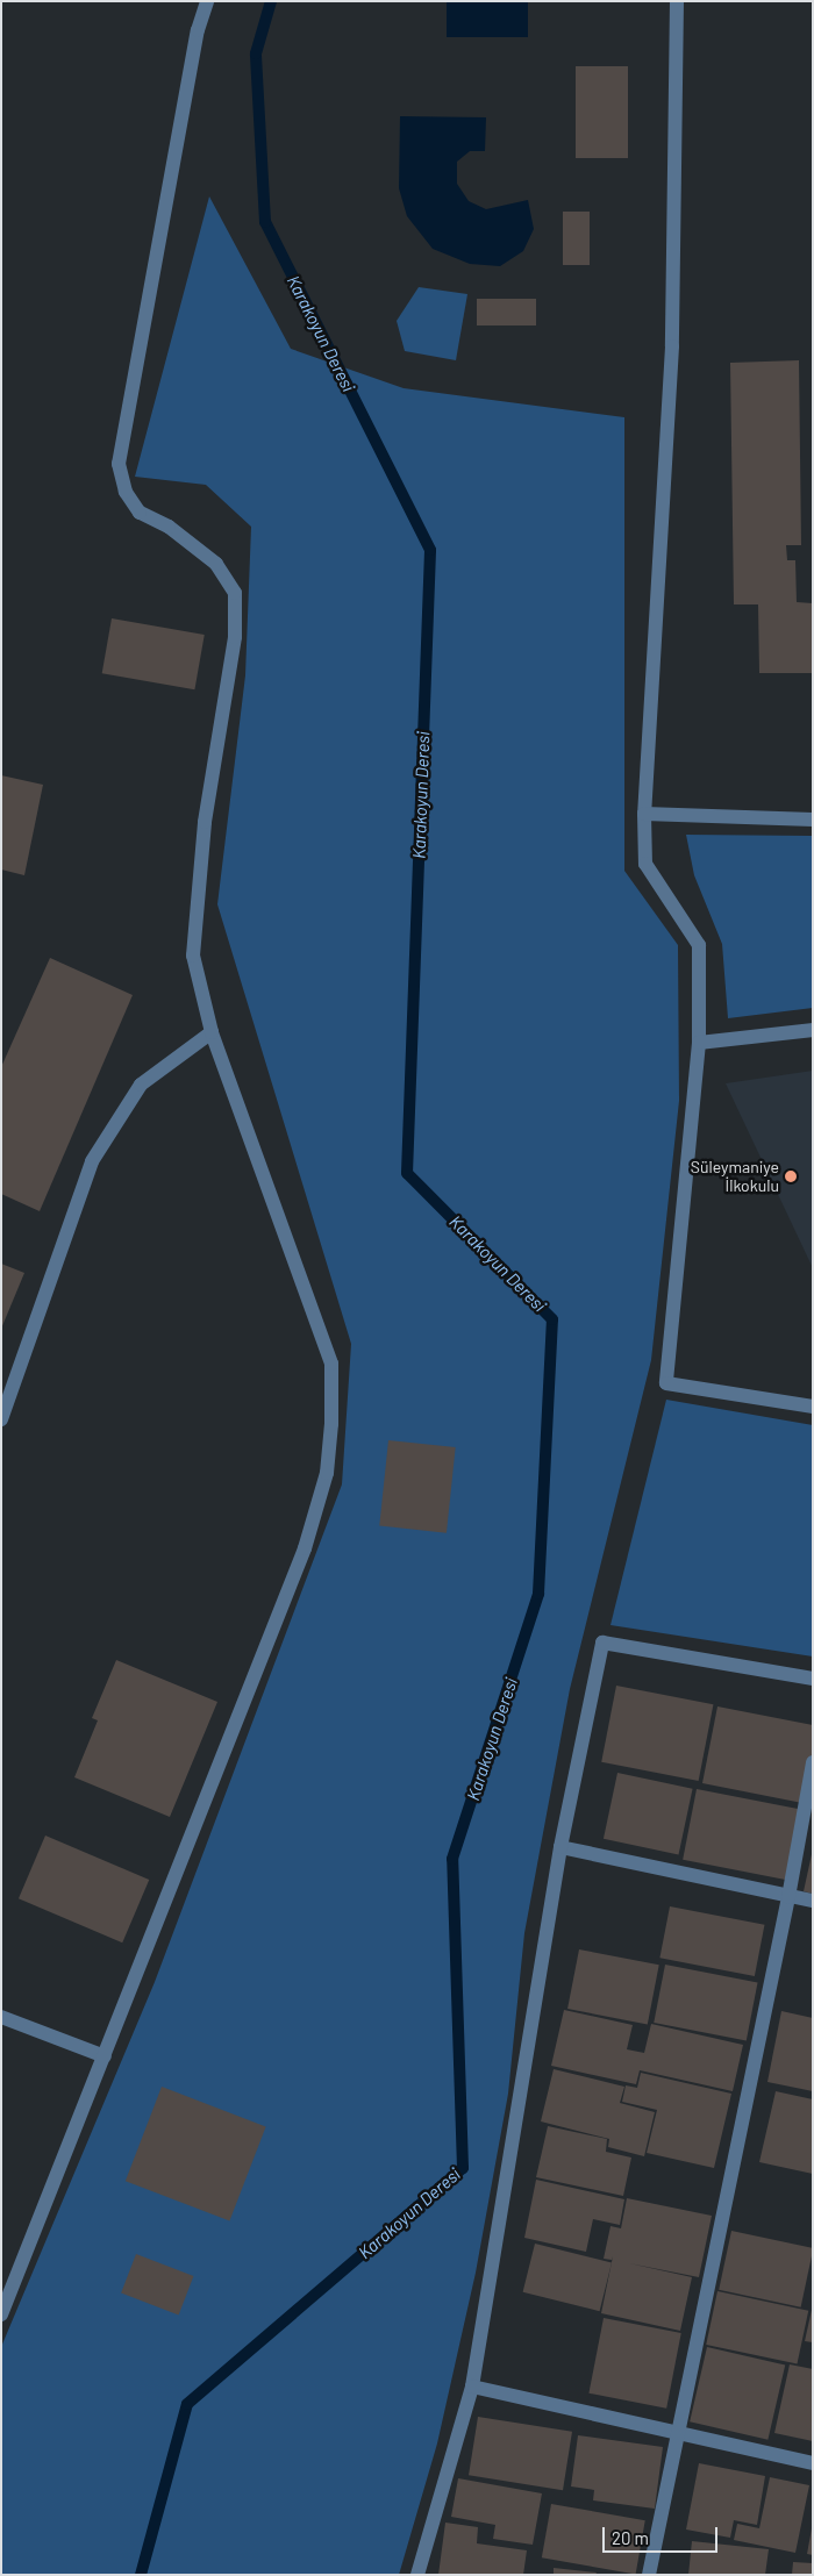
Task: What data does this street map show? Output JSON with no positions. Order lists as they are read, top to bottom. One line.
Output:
{"water":["Karakoyun Deresi"],"places":["Süleymaniye İlkokulu"],"scale_bar":"20 m"}
